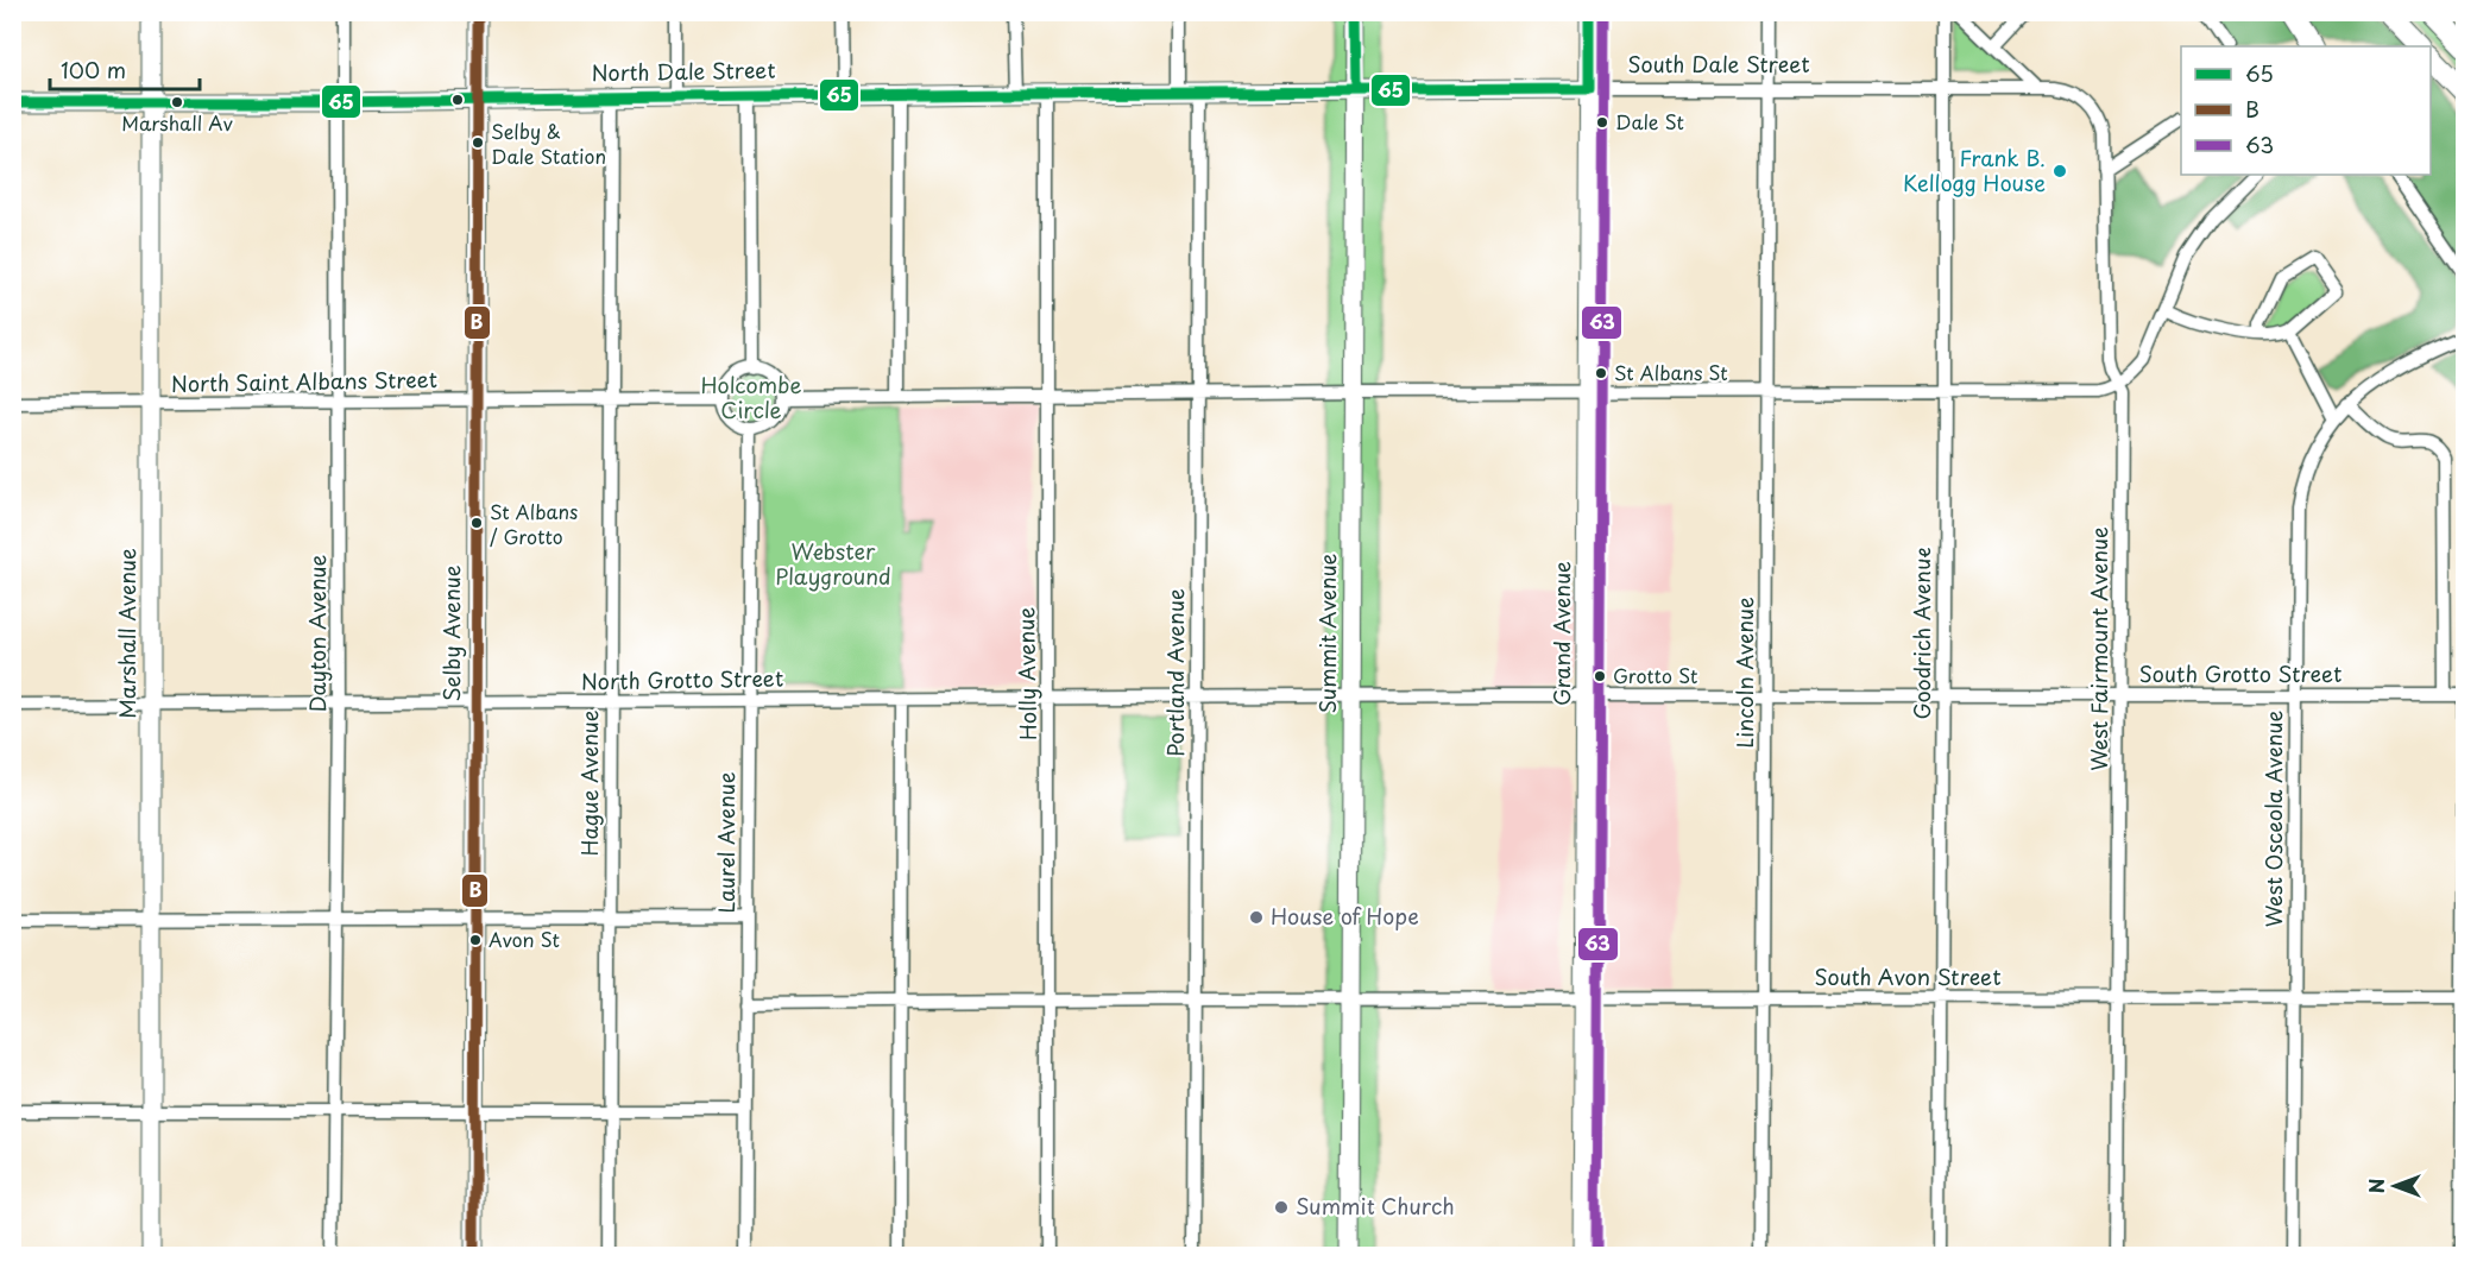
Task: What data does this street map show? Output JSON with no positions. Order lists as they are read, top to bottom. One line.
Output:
{"streets":{"street":["South Dale Street","North Dale Street","North Saint Albans Street","Marshall Avenue","Dayton Avenue","Selby Avenue","Summit Avenue","Grand Avenue","Goodrich Avenue","West Fairmount Avenue","Portland Avenue","Lincoln Avenue","Holly Avenue","South Grotto Street","North Grotto Street","Hague Avenue","West Osceola Avenue","Laurel Avenue","South Avon Street"]},"crossings":[["South Dale Street","North Dale Street"],["South Dale Street","Summit Avenue"],["South Dale Street","Grand Avenue"],["South Dale Street","Goodrich Avenue"],["South Dale Street","West Fairmount Avenue"],["South Dale Street","Lincoln Avenue"],["North Dale Street","Marshall Avenue"],["North Dale Street","Dayton Avenue"],["North Dale Street","Selby Avenue"],["North Dale Street","Summit Avenue"],["North Dale Street","Portland Avenue"],["North Dale Street","Holly Avenue"],["North Dale Street","Hague Avenue"],["North Saint Albans Street","Marshall Avenue"],["North Saint Albans Street","Dayton Avenue"],["North Saint Albans Street","Selby Avenue"],["North Saint Albans Street","Hague Avenue"],["North Saint Albans Street","Laurel Avenue"],["Marshall Avenue","North Grotto Street"],["Dayton Avenue","North Grotto Street"],["Selby Avenue","North Grotto Street"],["Summit Avenue","South Grotto Street"],["Summit Avenue","North Grotto Street"],["Summit Avenue","South Avon Street"],["Grand Avenue","South Grotto Street"],["Grand Avenue","South Avon Street"],["Goodrich Avenue","South Grotto Street"],["Goodrich Avenue","South Avon Street"],["West Fairmount Avenue","South Grotto Street"],["West Fairmount Avenue","South Avon Street"],["Portland Avenue","North Grotto Street"],["Portland Avenue","South Avon Street"],["Lincoln Avenue","South Grotto Street"],["Lincoln Avenue","South Avon Street"],["Holly Avenue","North Grotto Street"],["Holly Avenue","South Avon Street"],["South Grotto Street","North Grotto Street"],["South Grotto Street","West Osceola Avenue"],["North Grotto Street","Hague Avenue"],["North Grotto Street","Laurel Avenue"],["West Osceola Avenue","South Avon Street"],["Laurel Avenue","South Avon Street"]],"parks":["Holcombe Circle","Webster Playground"],"places":["Marshall Av","Dale St","Selby & Dale Station","Frank B. Kellogg House","St Albans St","St Albans / Grotto","Grotto St","House of Hope","Avon St","Summit Church"],"lines":["transit line 65","transit line B","transit line 63"],"legend":["65","B","63"],"scale_bar":"100 m","north":"left"}
